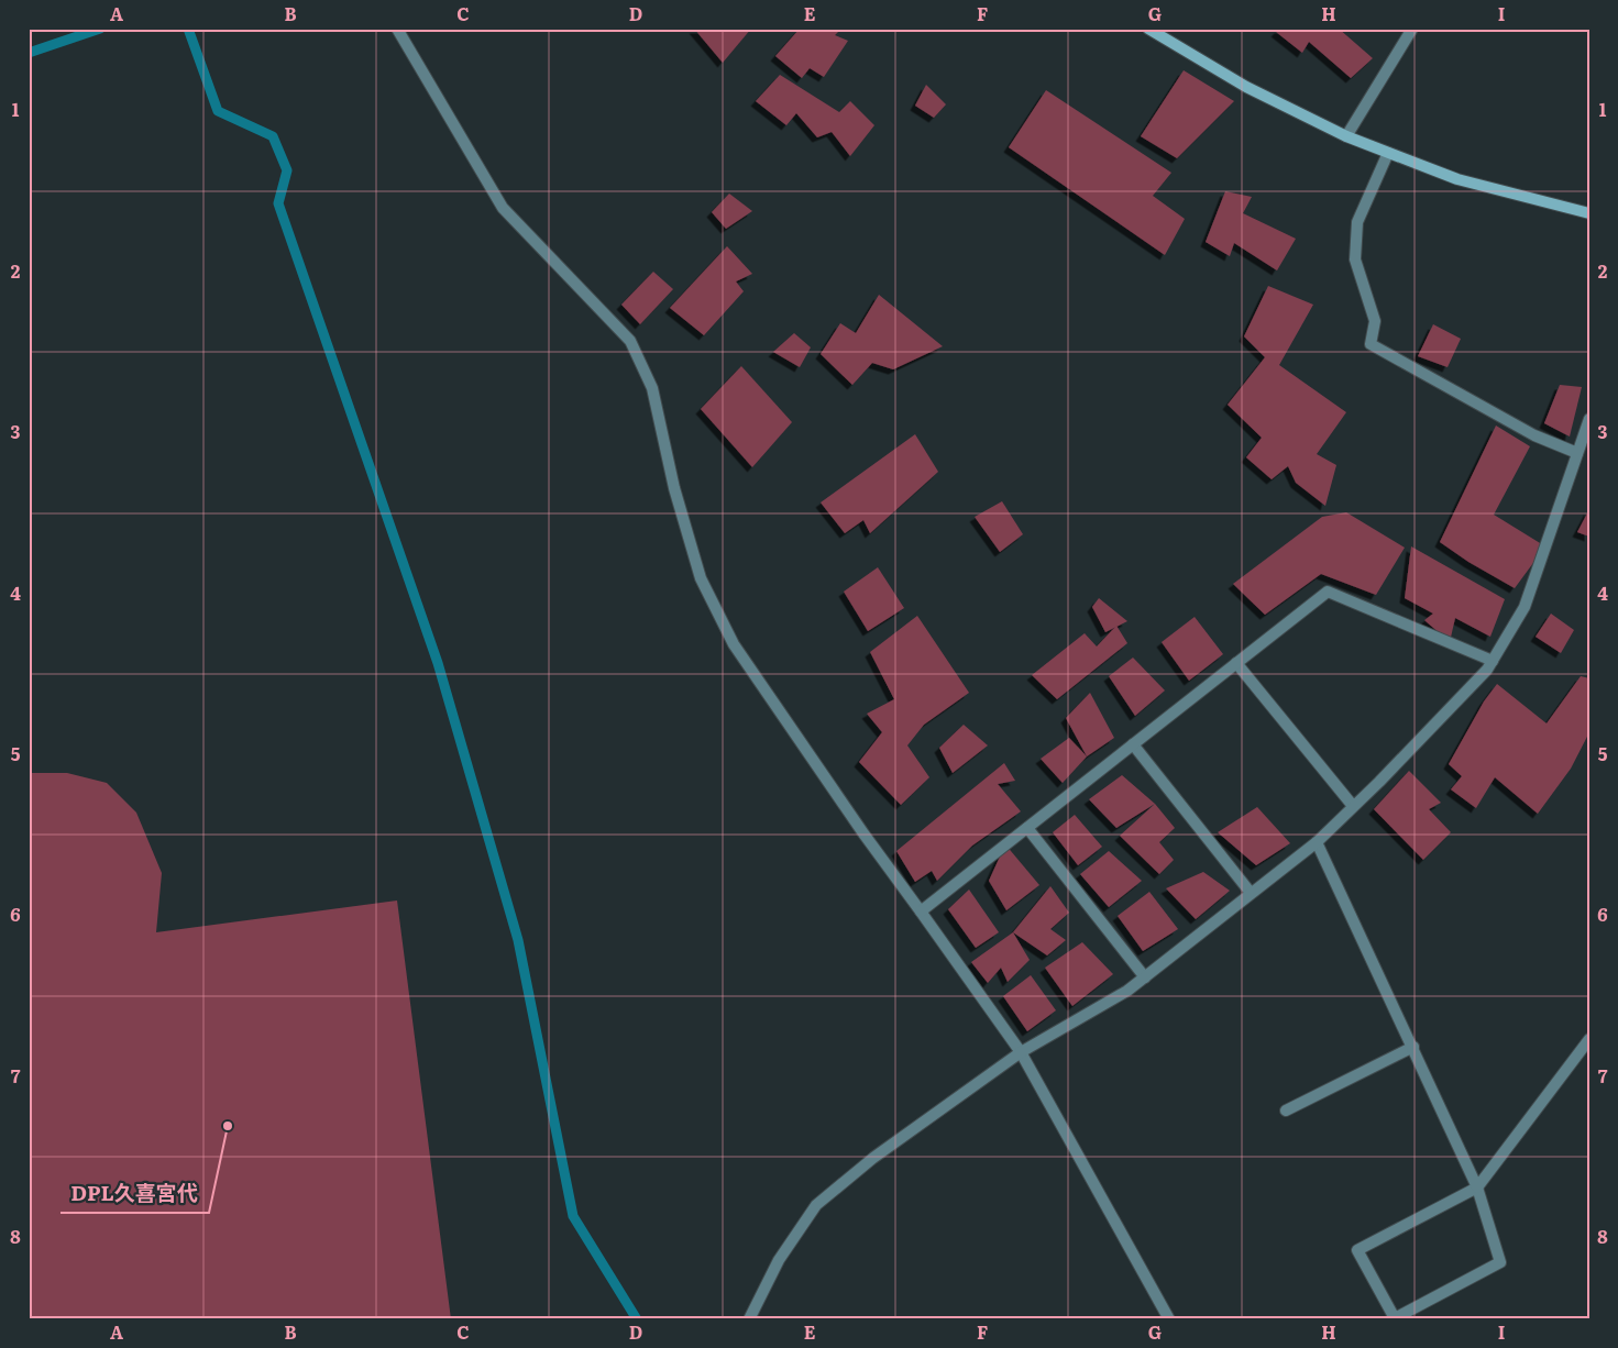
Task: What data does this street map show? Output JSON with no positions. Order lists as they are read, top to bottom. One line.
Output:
{"places":["DPL久喜宮代"],"grid":{"columns":["A","B","C","D","E","F","G","H","I"],"rows":["1","2","3","4","5","6","7","8"]}}
